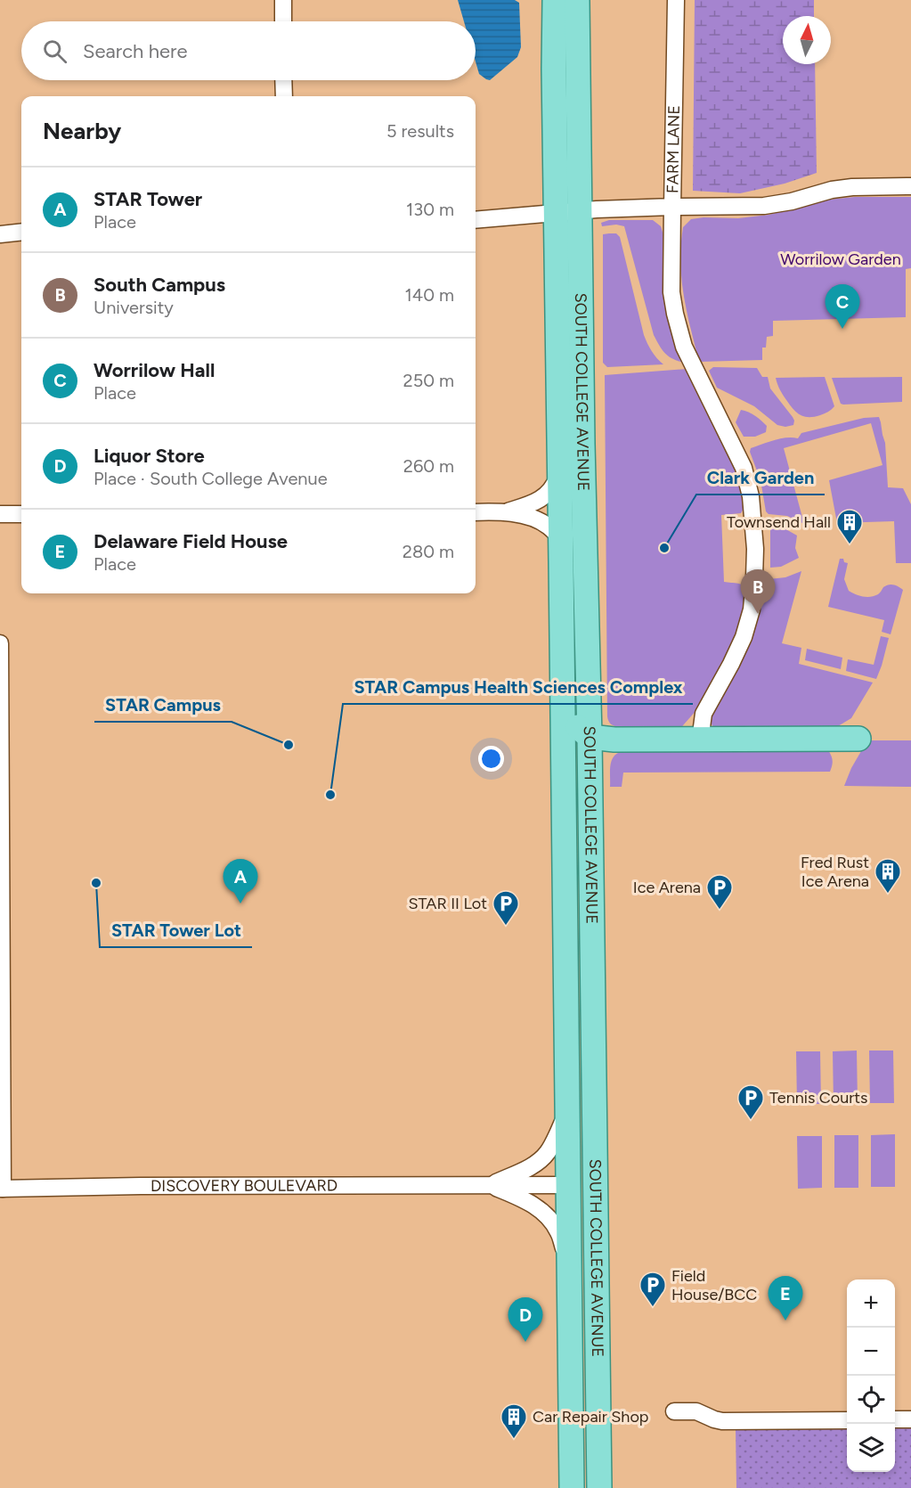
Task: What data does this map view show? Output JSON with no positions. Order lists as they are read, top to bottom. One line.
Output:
{"streets":{"main road":["SOUTH COLLEGE AVENUE"],"street":["FARM LANE","DISCOVERY BOULEVARD"]},"crossings":[["FARM LANE","SOUTH COLLEGE AVENUE"],["SOUTH COLLEGE AVENUE","DISCOVERY BOULEVARD"]],"parks":["Worrilow Garden"],"places":{"building":["Townsend Hall","Fred Rust Ice Arena","Car Repair Shop"],"other":["Clark Garden","STAR Campus","STAR Campus Health Sciences Complex","STAR Tower Lot"],"parking":["Ice Arena","STAR II Lot","Tennis Courts","Field House/BCC"]},"north":"top","page":{"search":"Search here","heading":["Nearby","5 results"],"list":[{"mark":"A","name":"STAR Tower","note":"Place","value":"130 m"},{"mark":"B","name":"South Campus","note":"University","value":"140 m"},{"mark":"C","name":"Worrilow Hall","note":"Place","value":"250 m"},{"mark":"D","name":"Liquor Store","note":"Place · South College Avenue","value":"260 m"},{"mark":"E","name":"Delaware Field House","note":"Place","value":"280 m"}],"pins":["C","B","A","E","D"],"map_buttons":["+","−"]}}
